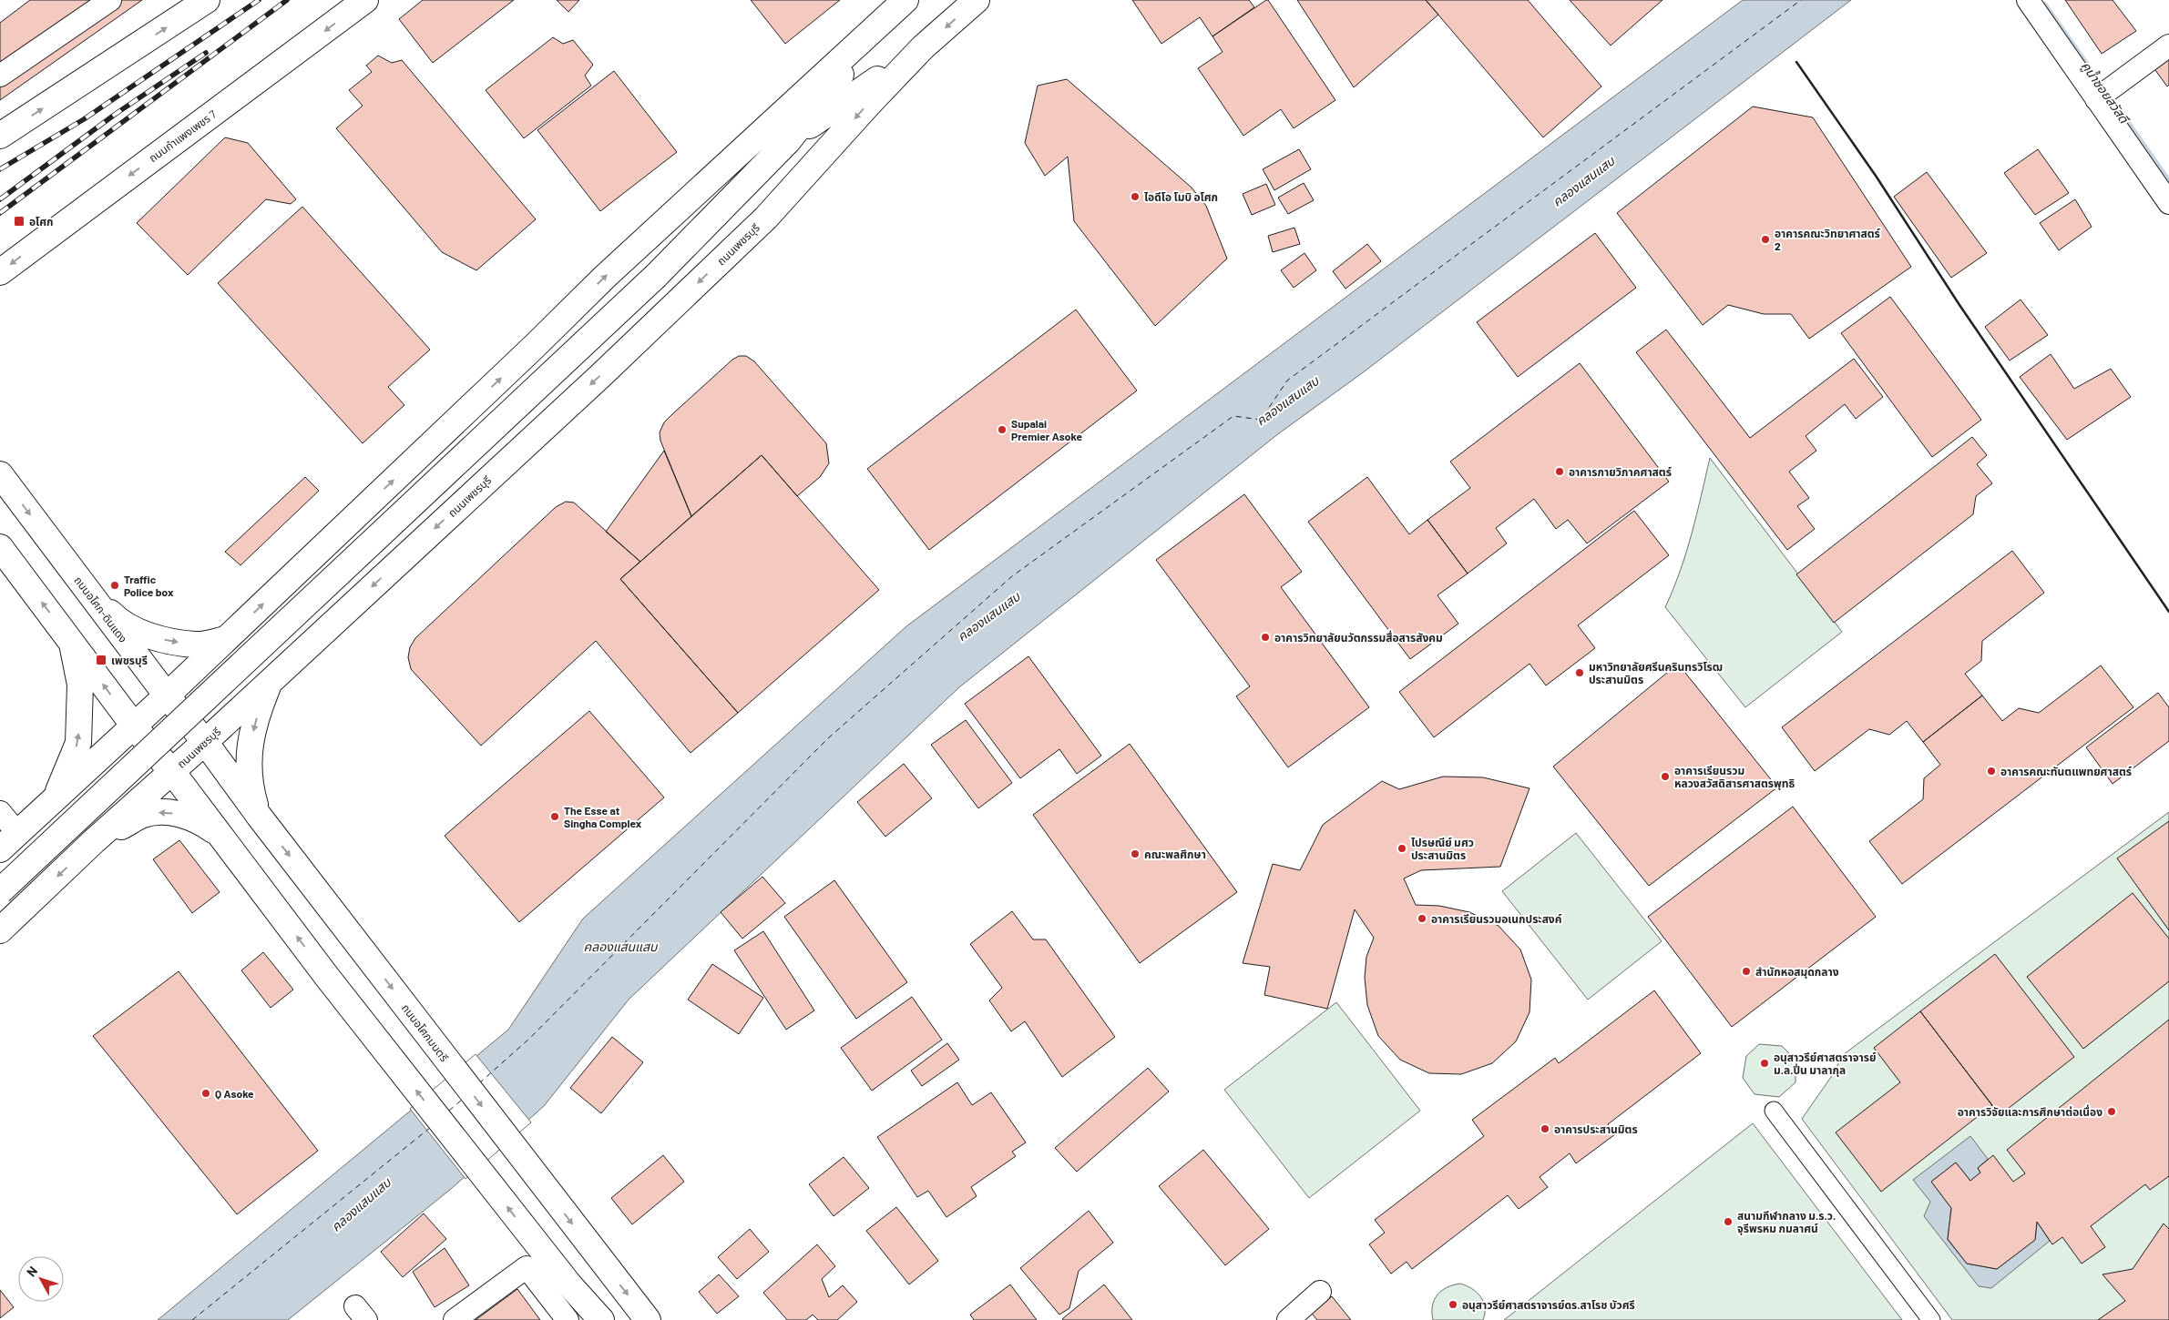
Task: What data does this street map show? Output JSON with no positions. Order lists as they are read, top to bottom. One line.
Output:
{"streets":{"main road":["ถนนกำแพงเพชร 7","ถนนเพชรบุรี","ถนนอโศก-ดินแดง","ถนนอโศกมนตรี"]},"crossings":[["ถนนเพชรบุรี","ถนนอโศก-ดินแดง"],["ถนนเพชรบุรี","ถนนอโศกมนตรี"],["ถนนอโศก-ดินแดง","ถนนอโศกมนตรี"]],"water":["คูน้ำซอยสวัสดี","คลองแสนแสบ"],"places":{"other":["ไอดีโอ โมบิ อโศก","อาคารคณะวิทยาศาสตร์ 2","Supalai Premier Asoke","อาคารกายวิภาคศาสตร์","Traffic Police box","อาคารวิทยาลัยนวัตกรรมสื่อสารสังคม","มหาวิทยาลัยศรีนครินทรวิโรฒ ประสานมิตร","อาคารคณะทันตแพทยศาสตร์","อาคารเรียนรวม หลวงสวัสดิสารศาสตรพุทธิ","The Esse at Singha Complex","ไปรษณีย์ มศว ประสานมิตร","คณะพลศึกษา","อาคารเรียนรวมอเนกประสงค์","สำนักหอสมุดกลาง","อนุสาวรีย์ศาสตราจารย์ ม.ล.ปิ่น มาลากุล","Q Asoke","อาคารวิจัยและการศึกษาต่อเนื่อง","อาคารประสานมิตร","สนามกีฬากลาง ม.ร.ว. จุรีพรหม กมลาศน์","อนุสาวรีย์ศาสตราจารย์ดร.สาโรช บัวศรี"],"transit":["อโศก","เพชรบุรี"]},"north":"top left"}
